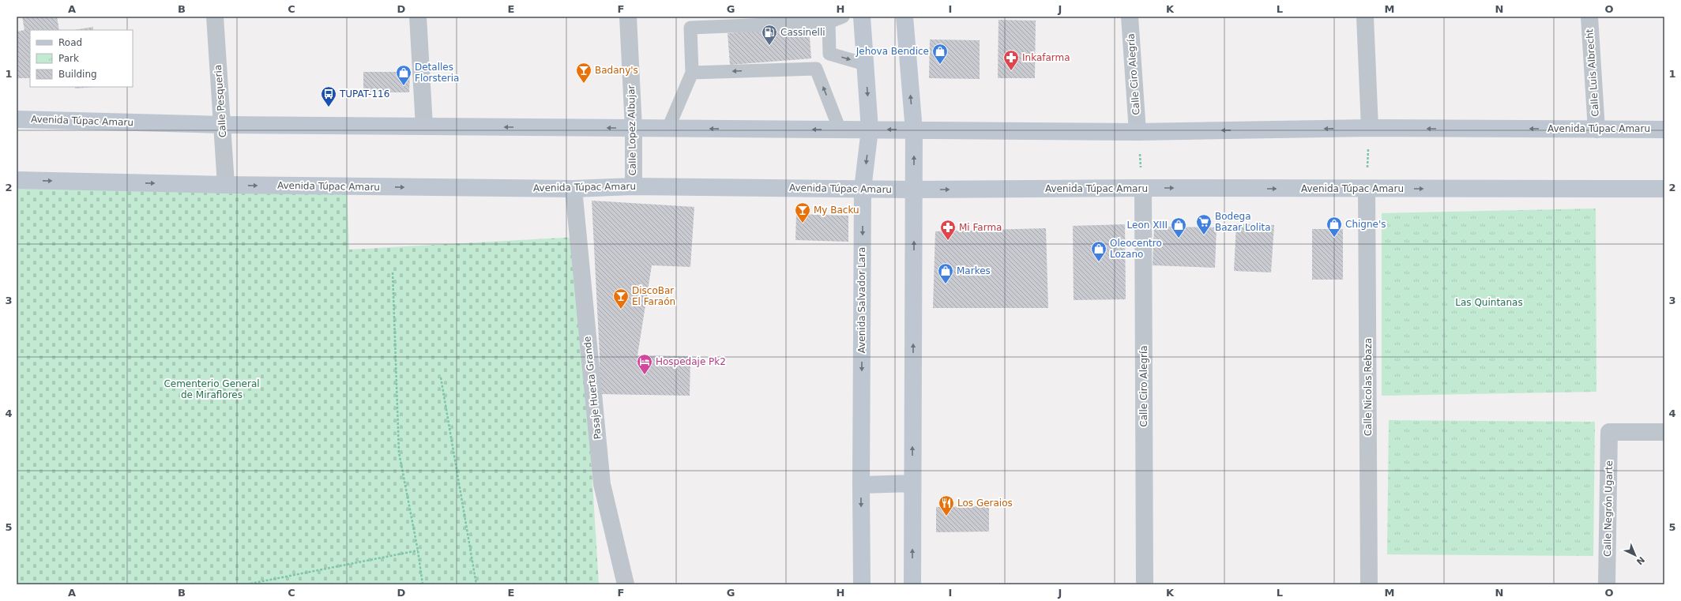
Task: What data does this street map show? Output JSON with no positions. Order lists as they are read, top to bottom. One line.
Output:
{"streets":{"main road":["Avenida Túpac Amaru","Avenida Salvador Lara"],"street":["Calle Luis Albrecht","Calle Ciro Alegría","Calle Pesqueria","Calle Lopez Albujar","Calle Nicolas Rebaza","Pasaje Huerta Grande","Calle Negrón Ugarte"]},"crossings":[["Calle Luis Albrecht","Avenida Túpac Amaru"],["Calle Ciro Alegría","Avenida Túpac Amaru"],["Calle Pesqueria","Avenida Túpac Amaru"],["Avenida Túpac Amaru","Calle Lopez Albujar"],["Avenida Túpac Amaru","Avenida Salvador Lara"],["Avenida Túpac Amaru","Calle Nicolas Rebaza"],["Avenida Túpac Amaru","Pasaje Huerta Grande"]],"parks":["Las Quintanas","Cementerio General de Miraflores"],"places":{"fuel station":["Cassinelli"],"shop":["Jehova Bendice","Detalles Florsteria","Chigne's","Leon XIII","Oleocentro Lozano","Markes"],"pharmacy":["Inkafarma","Mi Farma"],"bar":["Badany's","My Backu","DiscoBar El Faraón"],"bus stop":["TUPAT-116"],"supermarket":["Bodega Bazar Lolita"],"hotel":["Hospedaje Pk2"],"restaurant":["Los Geraios"]},"legend":["Road","Park","Building"],"north":"bottom right","grid":{"columns":["A","B","C","D","E","F","G","H","I","J","K","L","M","N","O"],"rows":["1","2","3","4","5"]}}
